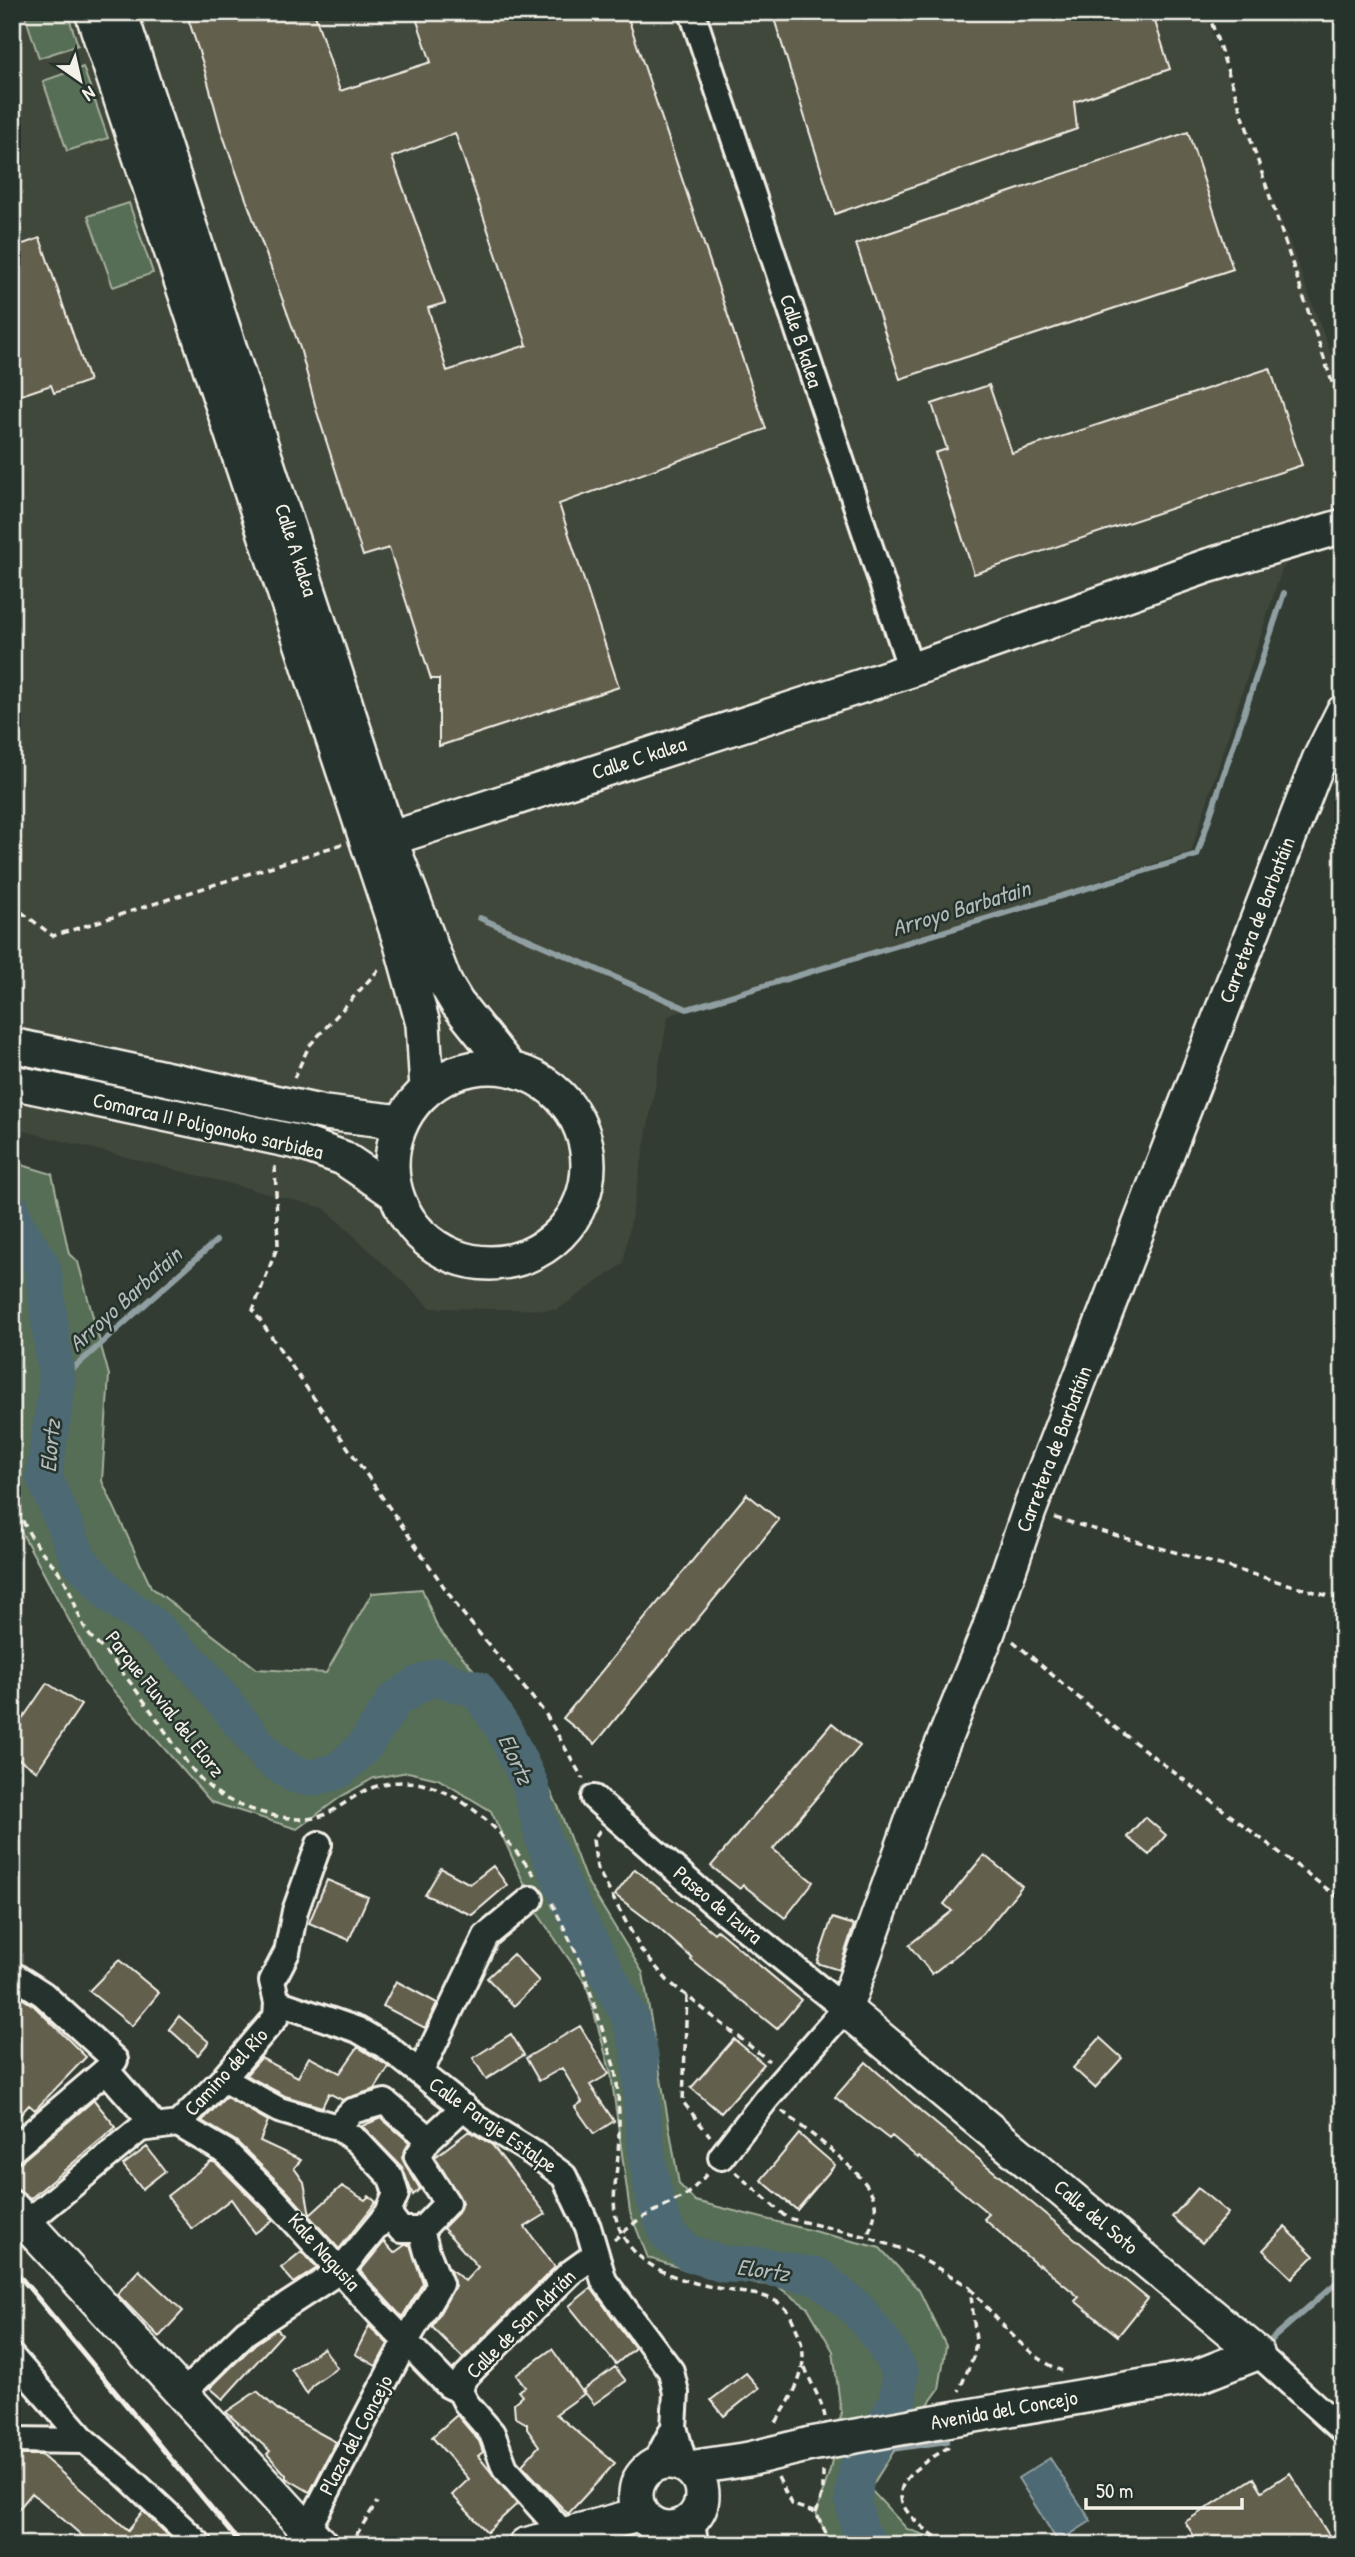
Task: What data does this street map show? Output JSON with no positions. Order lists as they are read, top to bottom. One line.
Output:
{"streets":{"street":["Calle B kalea","Calle A kalea","Calle C kalea","Carretera de Barbatáin","Comarca II Poligonoko sarbidea","Paseo de Izura","Camino del Río","Calle Paraje Estalpe","Calle del Soto","Kale Nagusia","Calle de San Adrián","Avenida del Concejo","Plaza del Concejo"],"path":["Parque Fluvial del Elorz"]},"crossings":[["Calle B kalea","Calle C kalea"],["Calle A kalea","Calle C kalea"],["Calle A kalea","Comarca II Poligonoko sarbidea"],["Carretera de Barbatáin","Paseo de Izura"],["Carretera de Barbatáin","Calle del Soto"],["Parque Fluvial del Elorz","Calle Paraje Estalpe"],["Paseo de Izura","Calle del Soto"],["Camino del Río","Calle Paraje Estalpe"],["Camino del Río","Kale Nagusia"],["Calle Paraje Estalpe","Calle de San Adrián"],["Calle del Soto","Avenida del Concejo"],["Kale Nagusia","Calle de San Adrián"],["Kale Nagusia","Plaza del Concejo"],["Calle de San Adrián","Avenida del Concejo"]],"water":["Arroyo Barbatain","Elortz"],"scale_bar":"50 m","north":"bottom right"}
